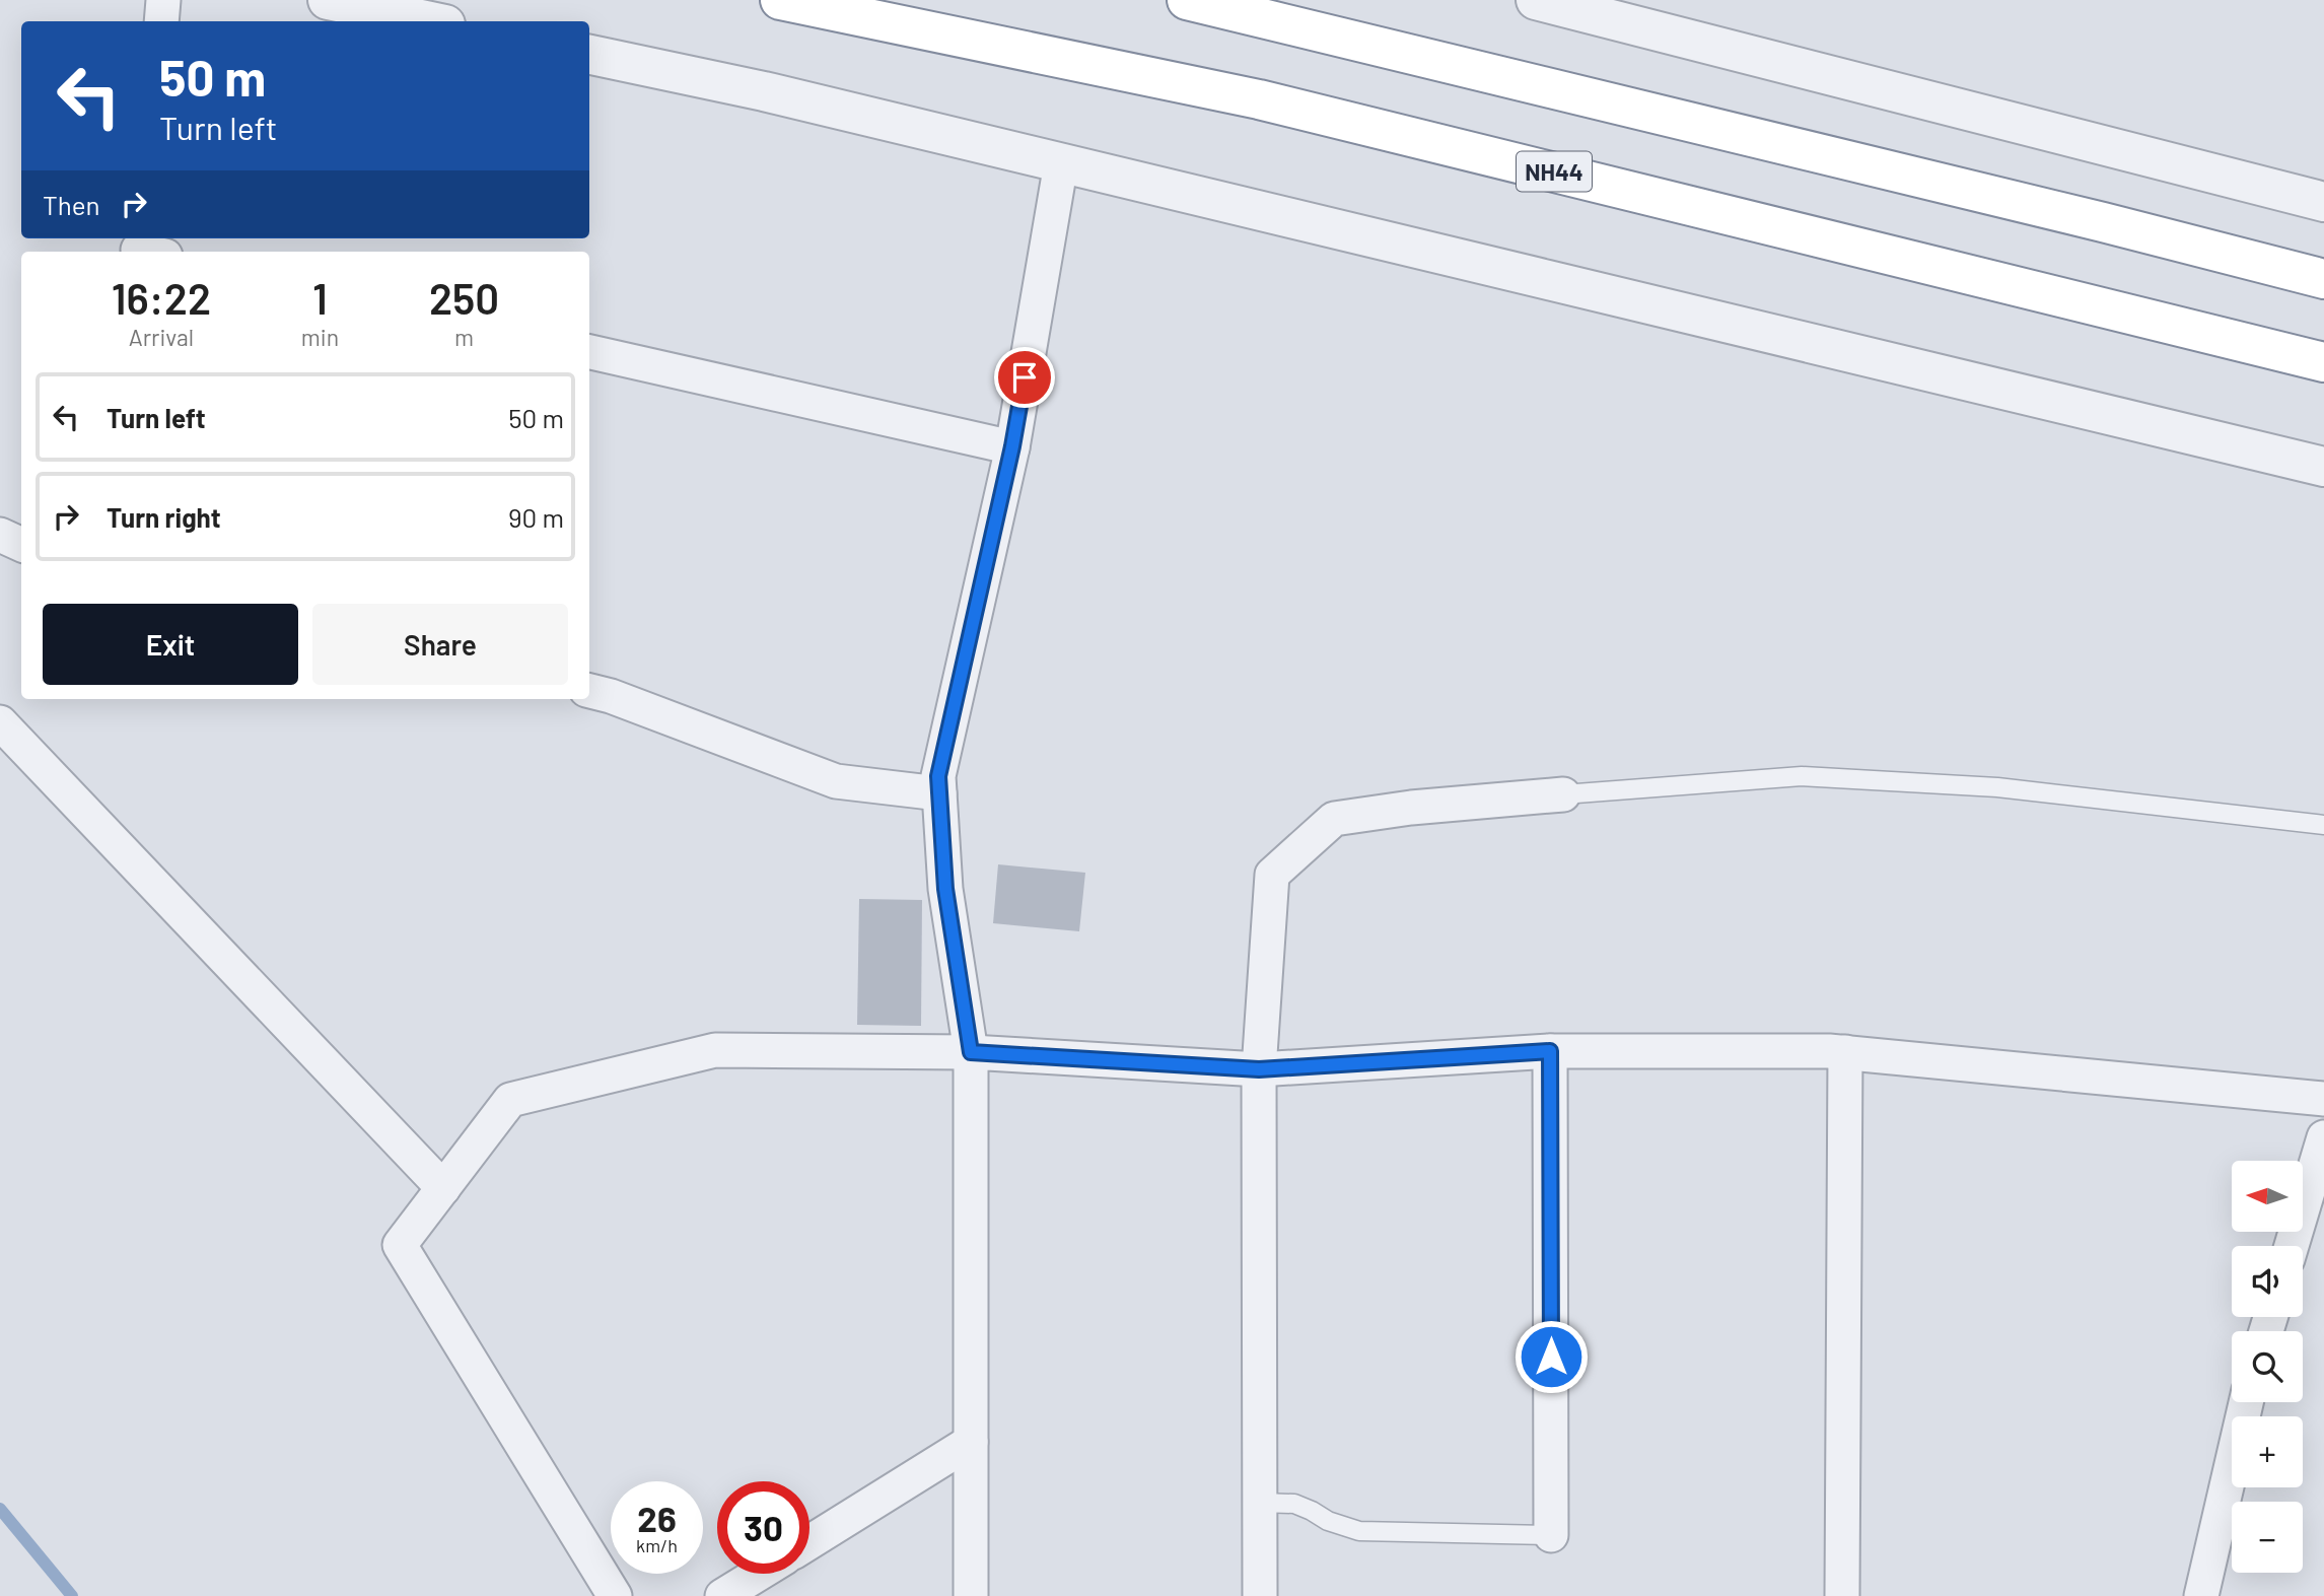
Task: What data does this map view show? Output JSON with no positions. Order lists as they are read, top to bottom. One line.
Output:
{"streets":{"highway":["NH44"]},"north":"left","page":{"turn":["50 m","Turn left"],"then":"Then","eta":["16:22","Arrival","1","min","250","m"],"list":[{"name":"Turn left","value":"50 m"},{"name":"Turn right","value":"90 m"}],"buttons":["Exit","Share"],"map_buttons":["+","−"],"speed":"26 km/h","limit":"30"}}
